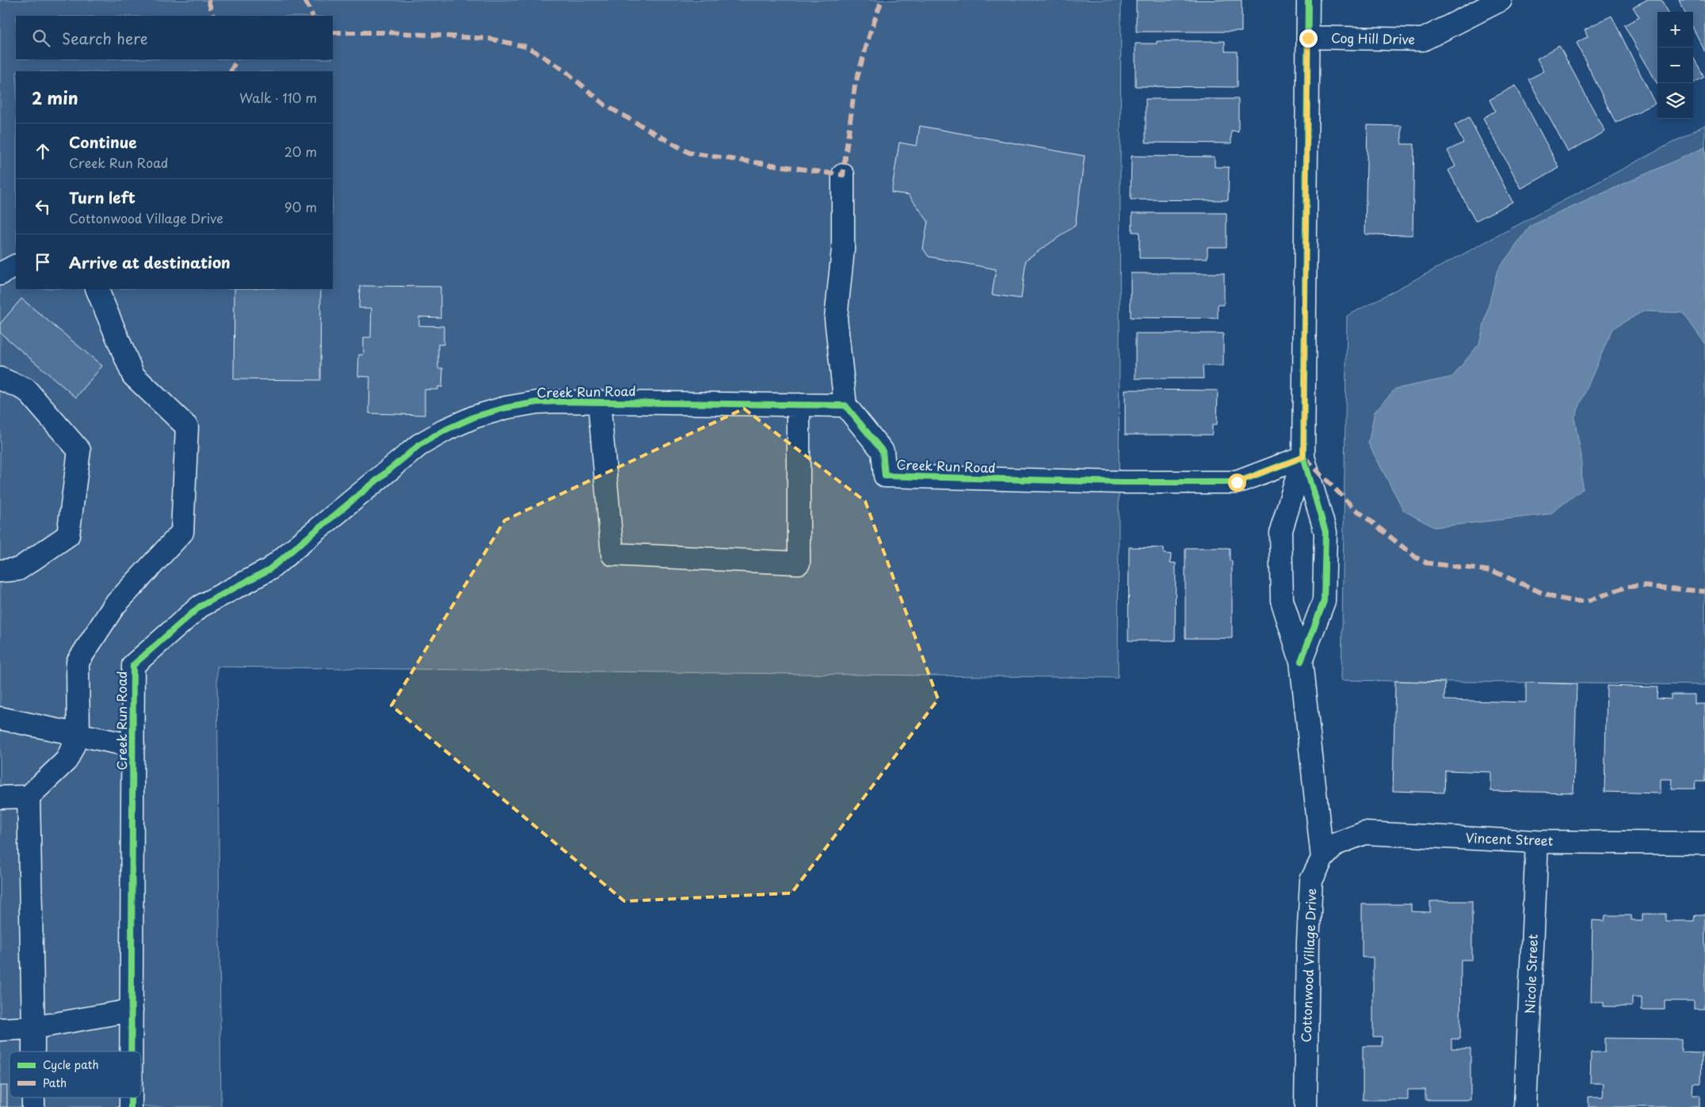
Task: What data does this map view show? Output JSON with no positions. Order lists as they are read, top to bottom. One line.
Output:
{"streets":{"street":["Cog Hill Drive","Creek Run Road","Vincent Street","Cottonwood Village Drive","Nicole Street"]},"crossings":[["Vincent Street","Cottonwood Village Drive"],["Vincent Street","Nicole Street"]],"legend":["Cycle path","Path"],"page":{"map_buttons":["+","−"],"search":"Search here","heading":["2 min","Walk · 110 m"],"list":[["Continue","Creek Run Road","20 m"],["Turn left","Cottonwood Village Drive","90 m"],"Arrive at destination"]}}
